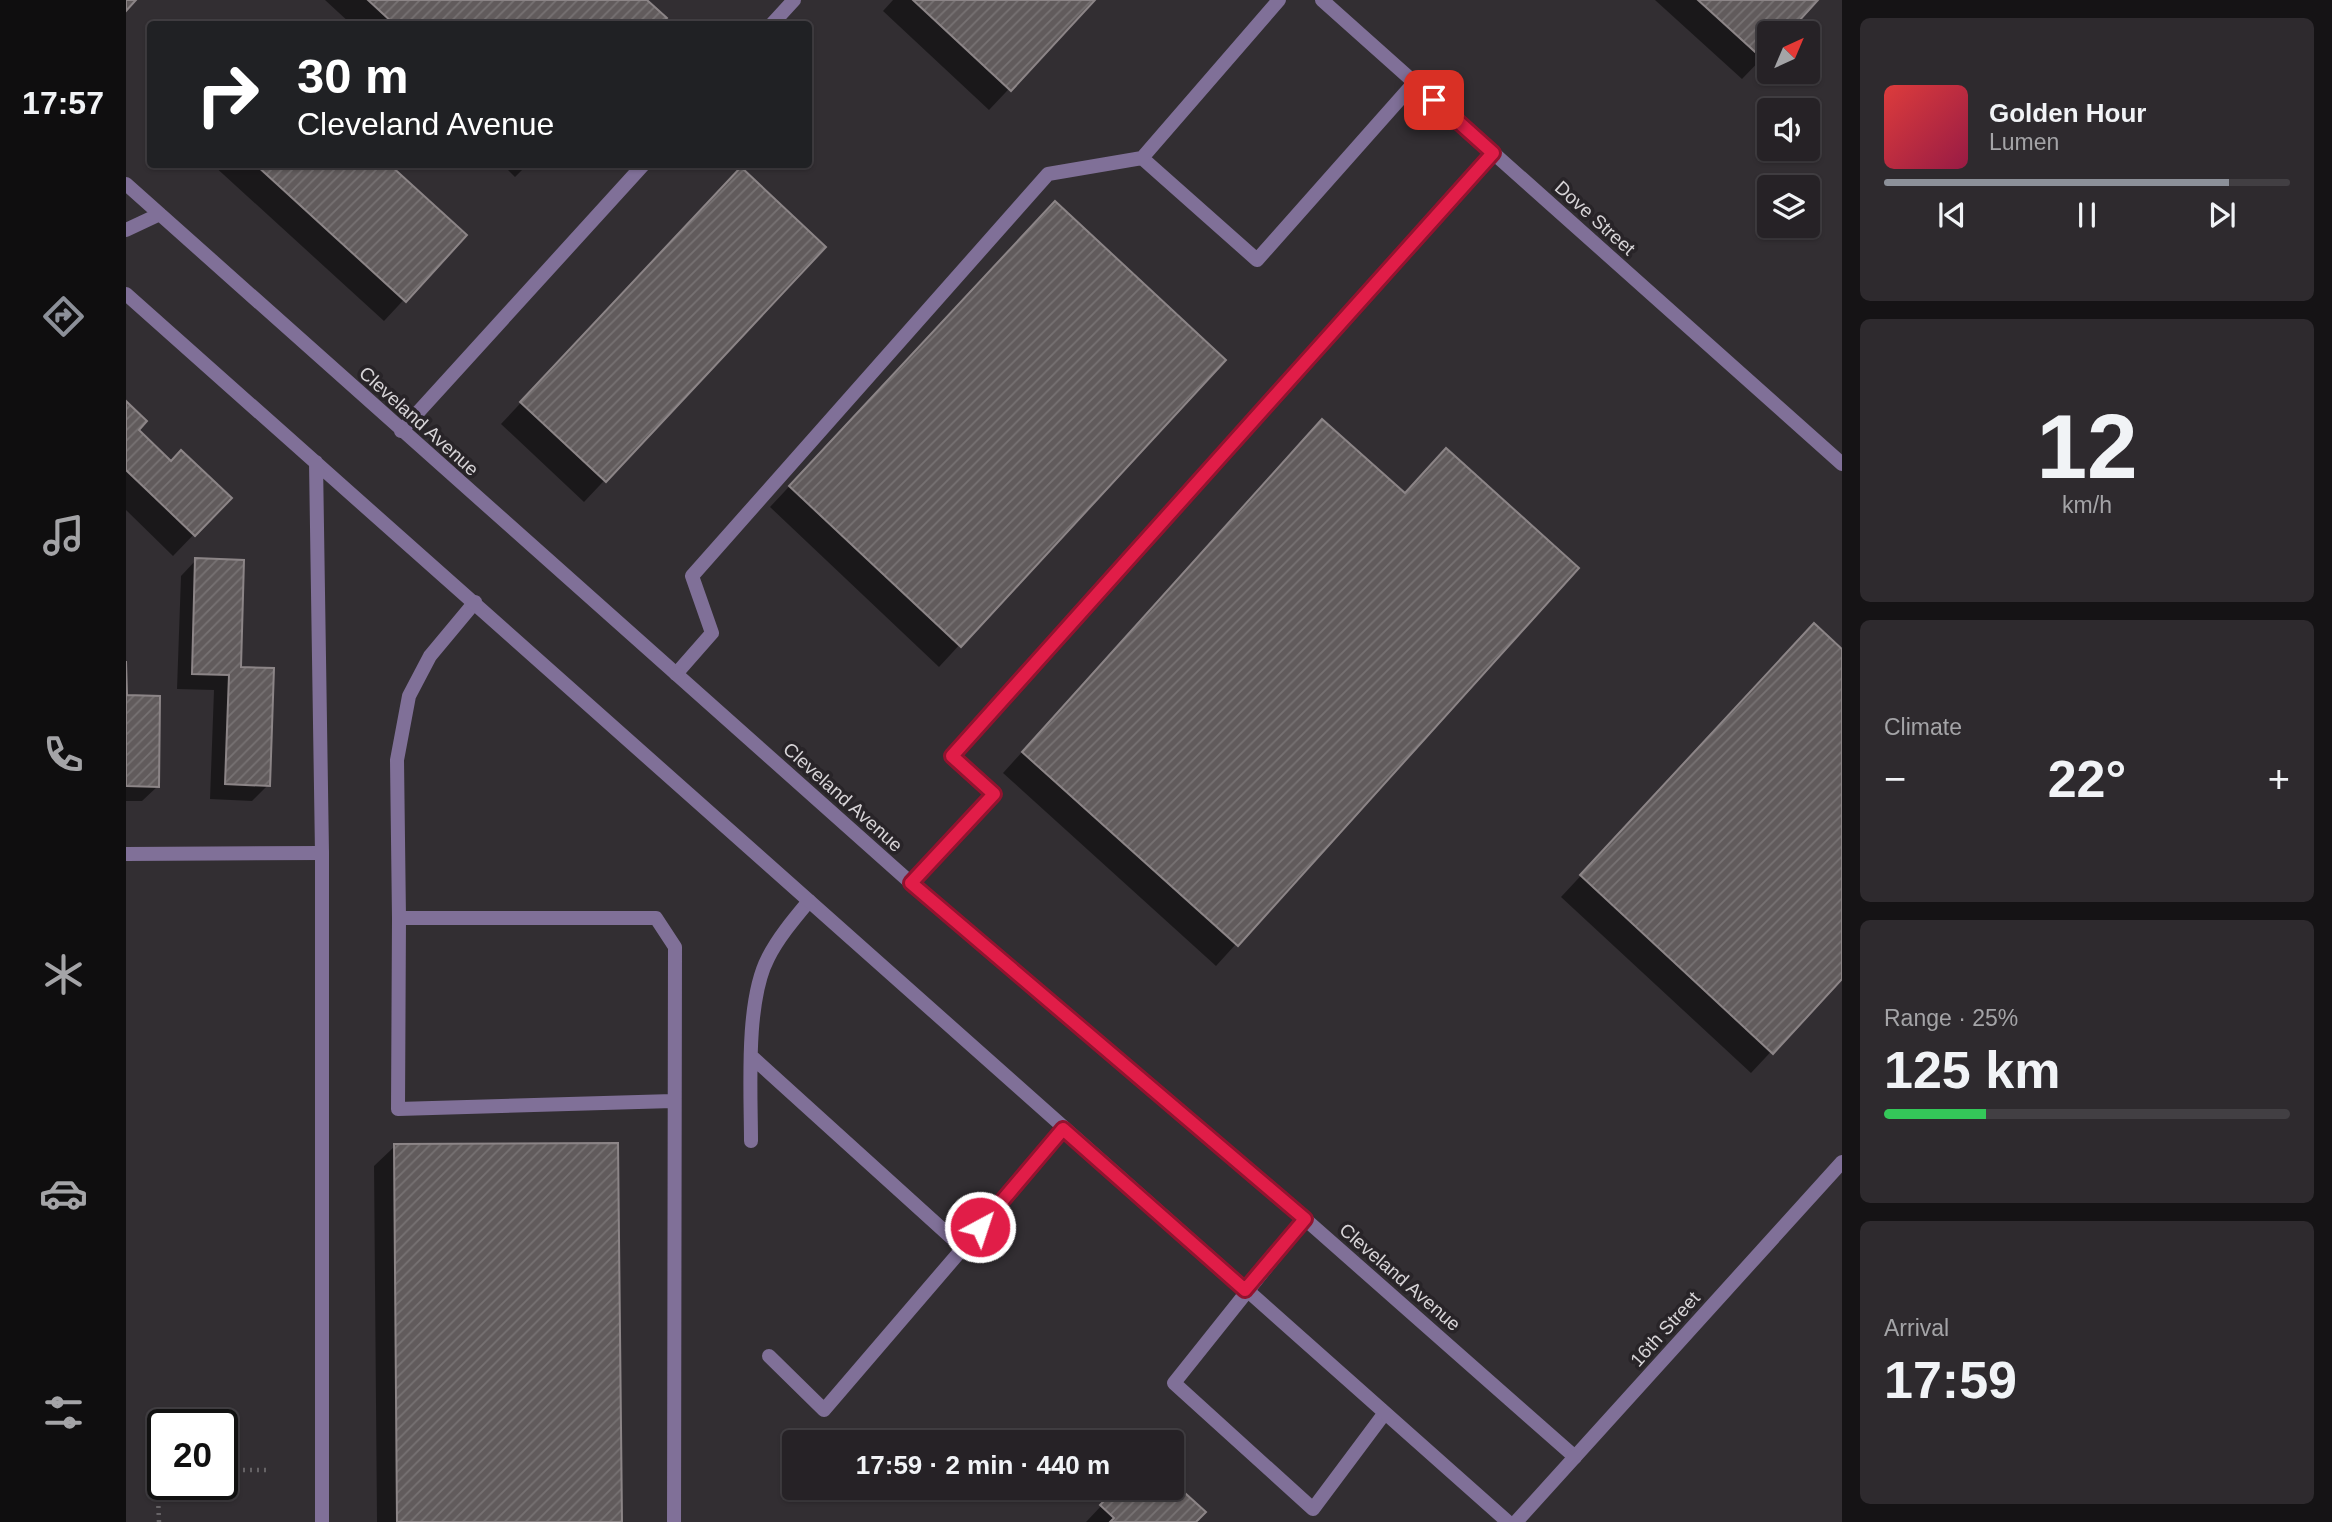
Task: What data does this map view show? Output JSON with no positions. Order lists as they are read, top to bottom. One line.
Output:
{"streets":{"street":["Dove Street","Cleveland Avenue","16th Street"]},"crossings":[["Cleveland Avenue","16th Street"]],"north":"top right","page":{"tabs":"17:57","turn":["30 m","Cleveland Avenue"],"song":["Golden Hour","Lumen"],"tile":[["12","km/h"],"Climate",["Range · 25%","125 km"],["Arrival","17:59"]],"heat":["−","22°","+"],"limit":"20","trip":"17:59 · 2 min · 440 m"}}
